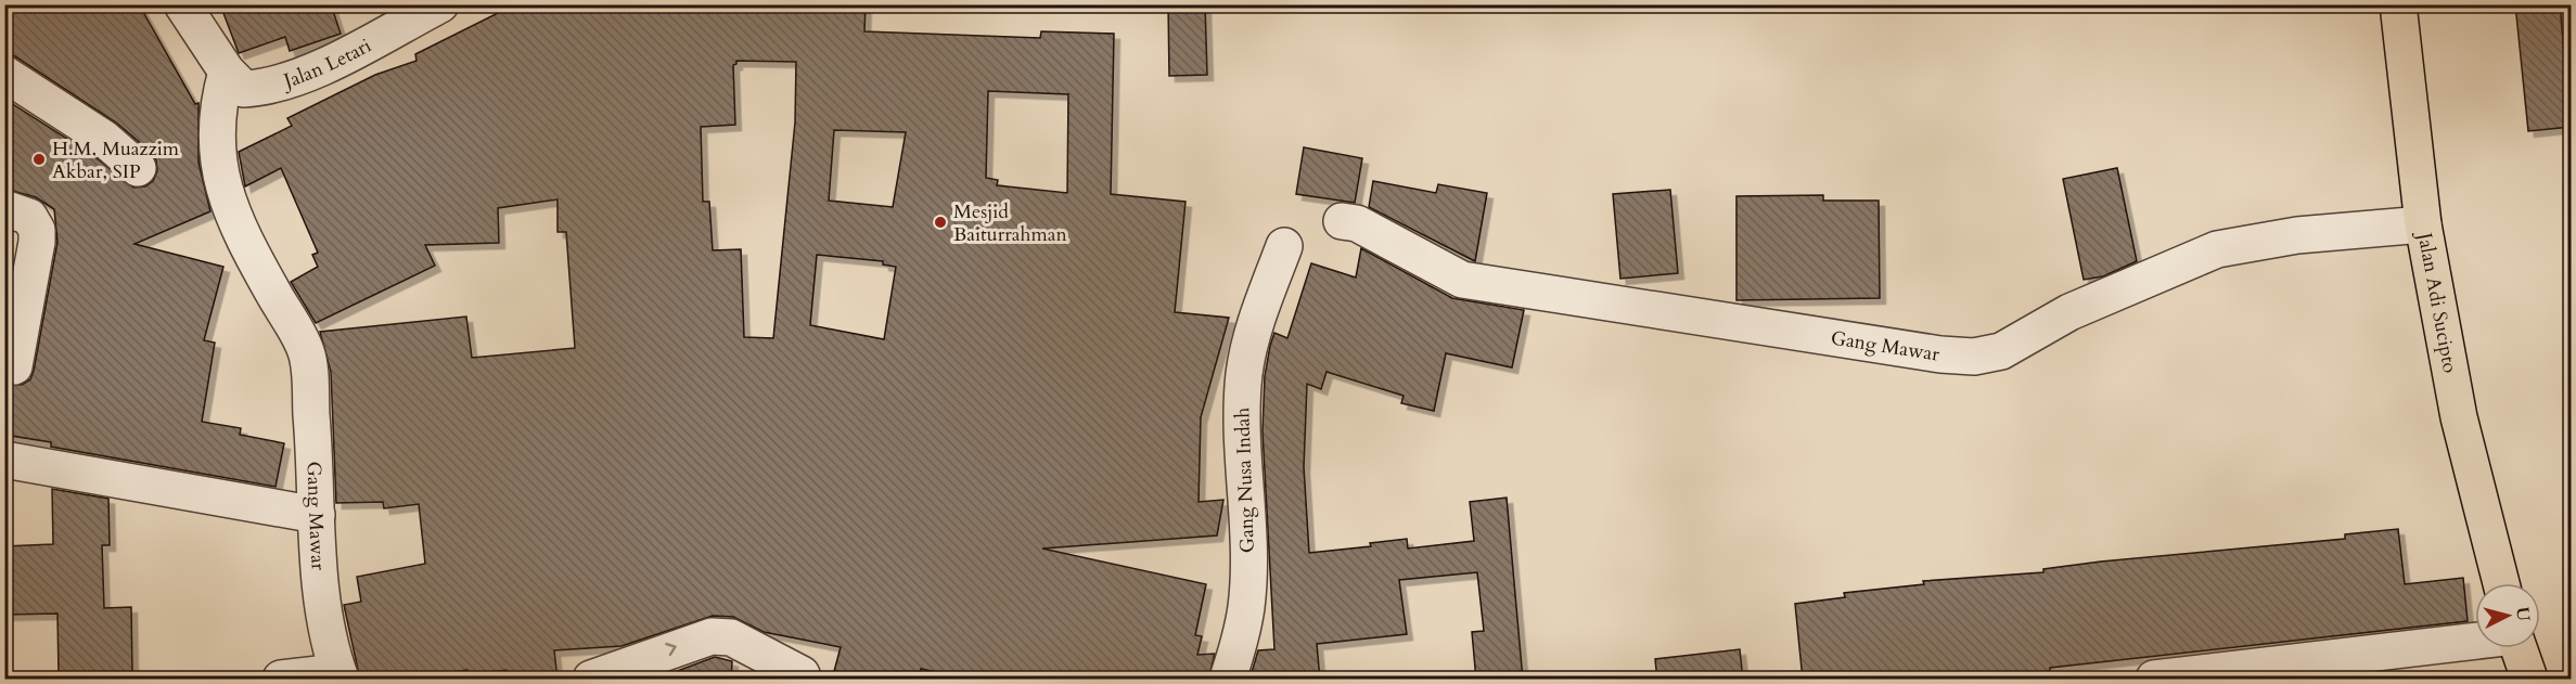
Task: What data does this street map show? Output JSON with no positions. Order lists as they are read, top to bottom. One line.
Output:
{"streets":{"highway":["Jalan Adi Sucipto"],"street":["Jalan Letari","Gang Mawar","Gang Nusa Indah"]},"crossings":[["Jalan Letari","Gang Mawar"],["Jalan Adi Sucipto","Gang Mawar"]],"places":["H.M. Muazzim Akbar, SIP","Mesjid Baiturrahman"],"north":"right"}
